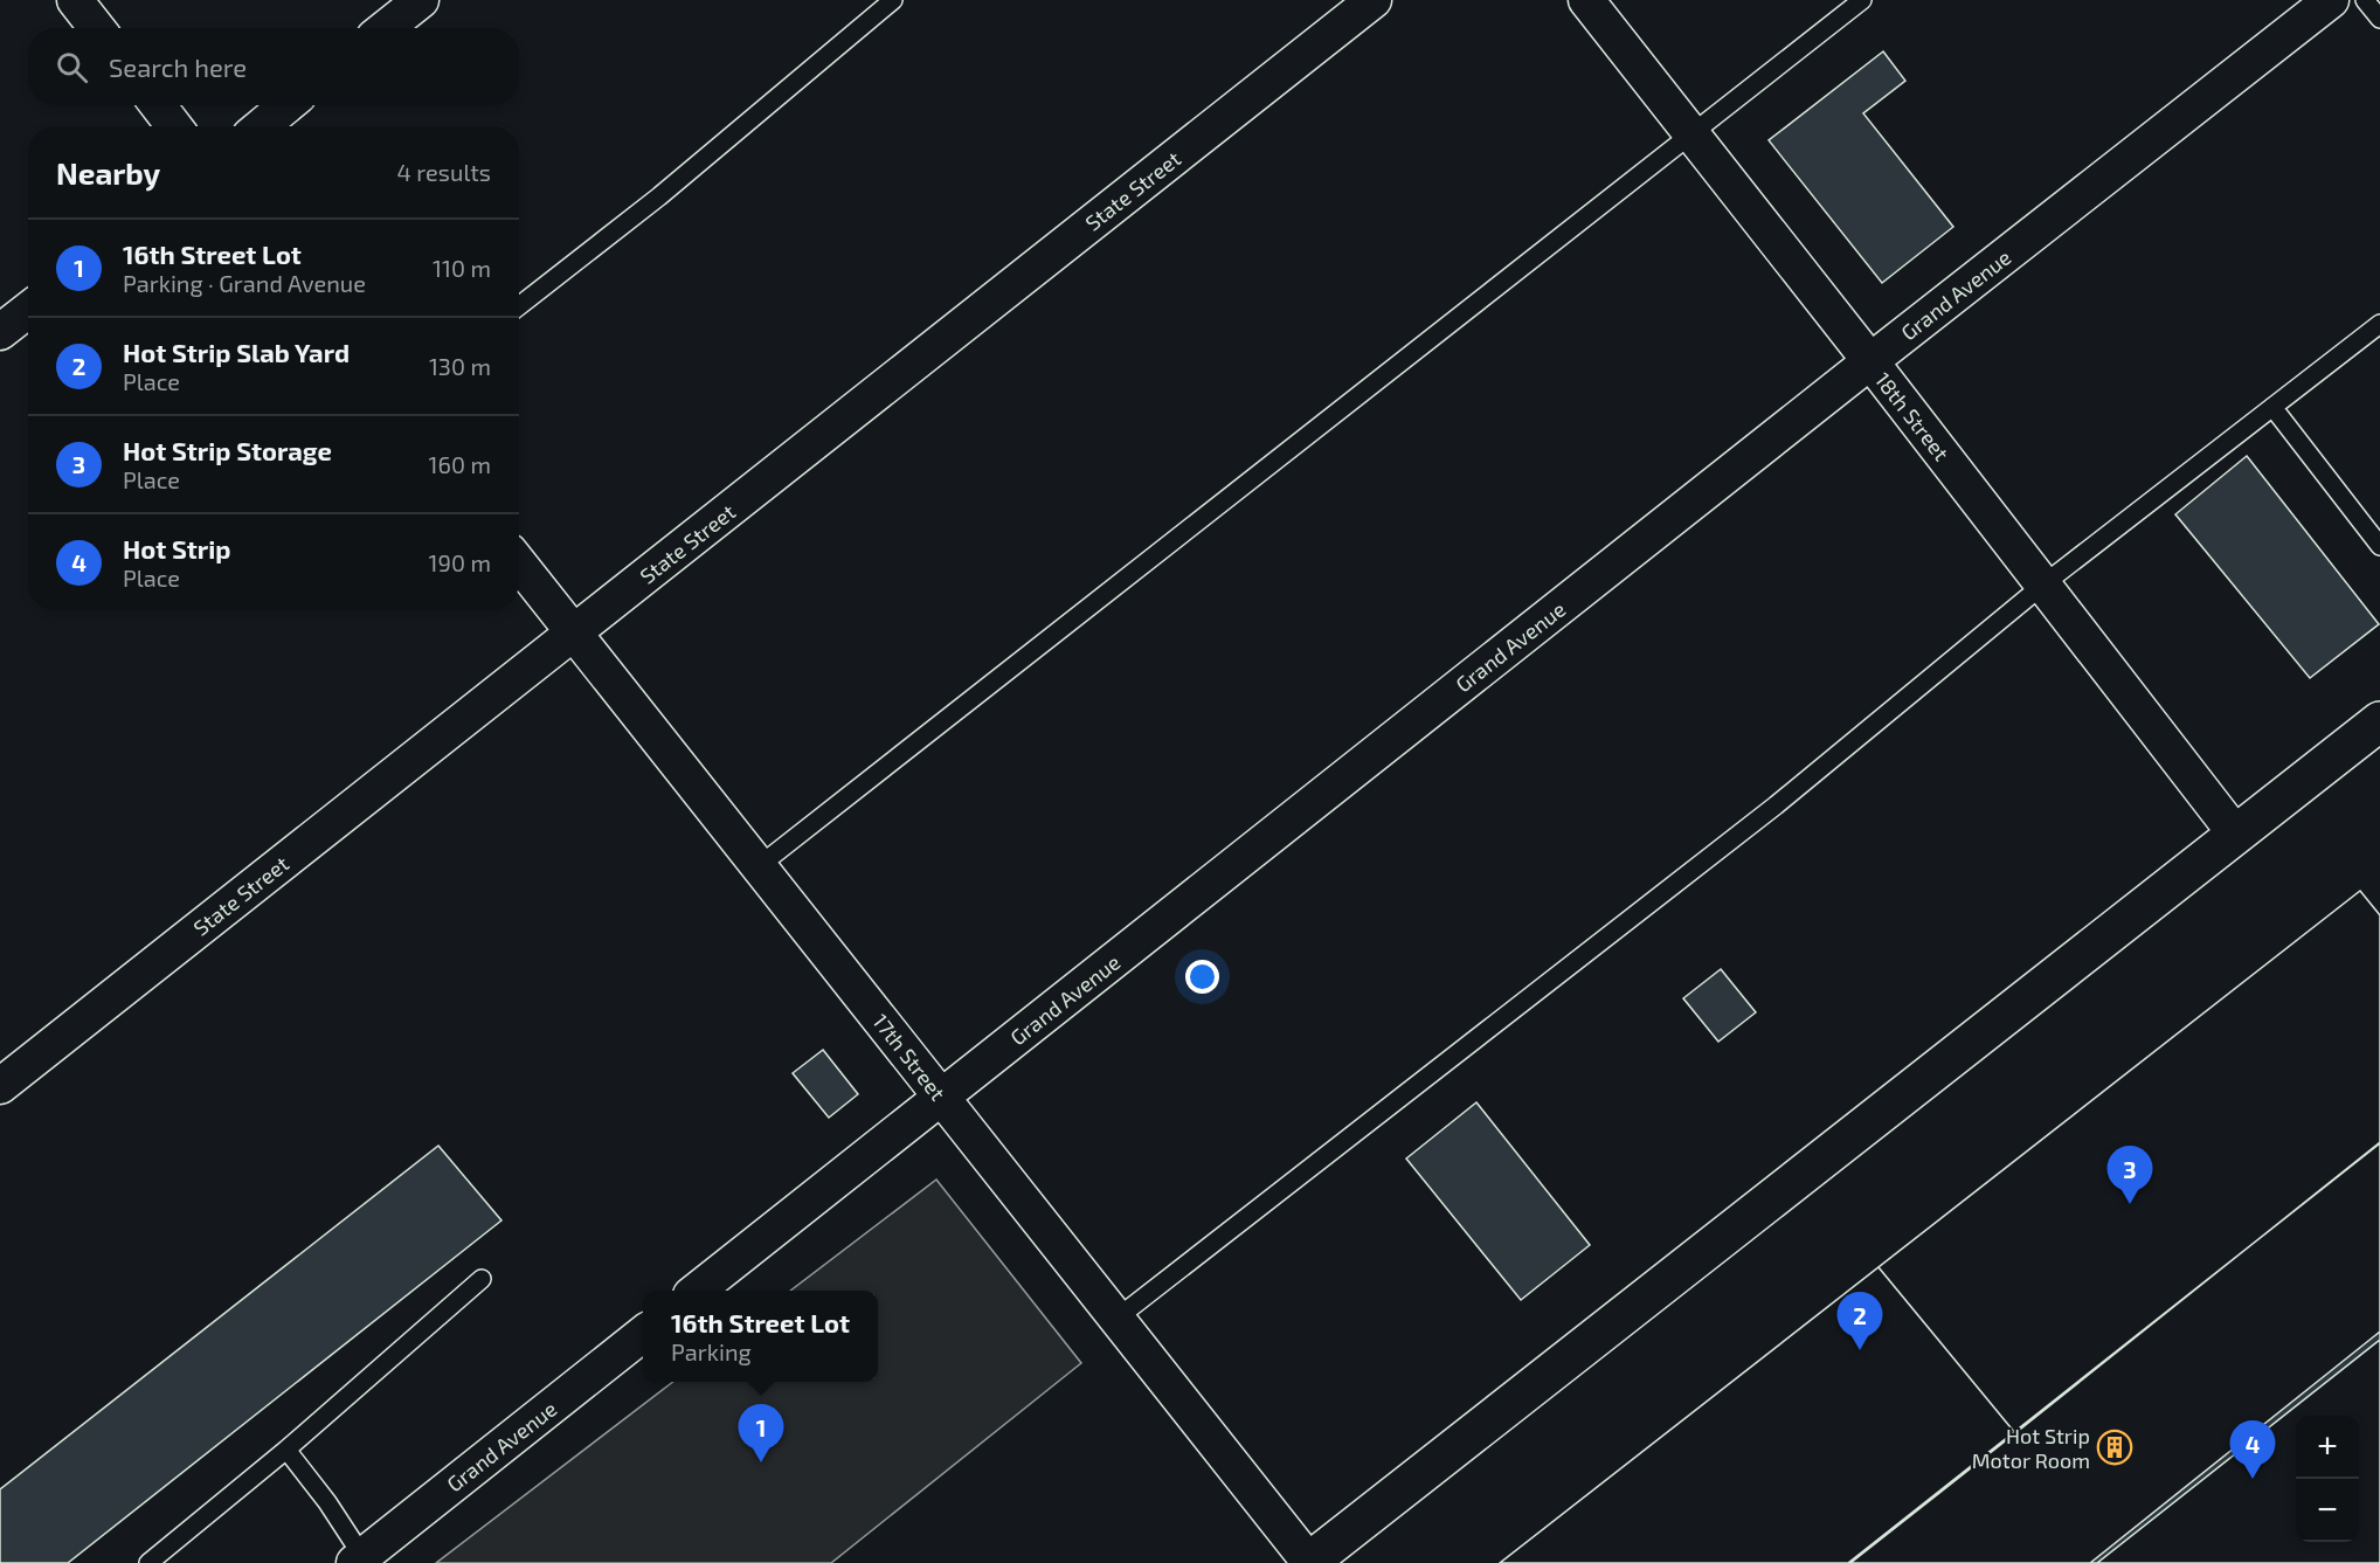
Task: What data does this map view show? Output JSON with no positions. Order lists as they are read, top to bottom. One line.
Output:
{"streets":{"street":["State Street","Grand Avenue","18th Street","17th Street"]},"crossings":[["State Street","17th Street"],["Grand Avenue","18th Street"],["Grand Avenue","17th Street"]],"places":{"building":["Hot Strip Motor Room"]},"page":{"search":"Search here","heading":["Nearby","4 results"],"list":[{"mark":"1","name":"16th Street Lot","note":"Parking · Grand Avenue","value":"110 m"},{"mark":"2","name":"Hot Strip Slab Yard","note":"Place","value":"130 m"},{"mark":"3","name":"Hot Strip Storage","note":"Place","value":"160 m"},{"mark":"4","name":"Hot Strip","note":"Place","value":"190 m"}],"pins":["3","2","1","4"],"popup":["16th Street Lot","Parking"],"map_buttons":["+","−"]}}
